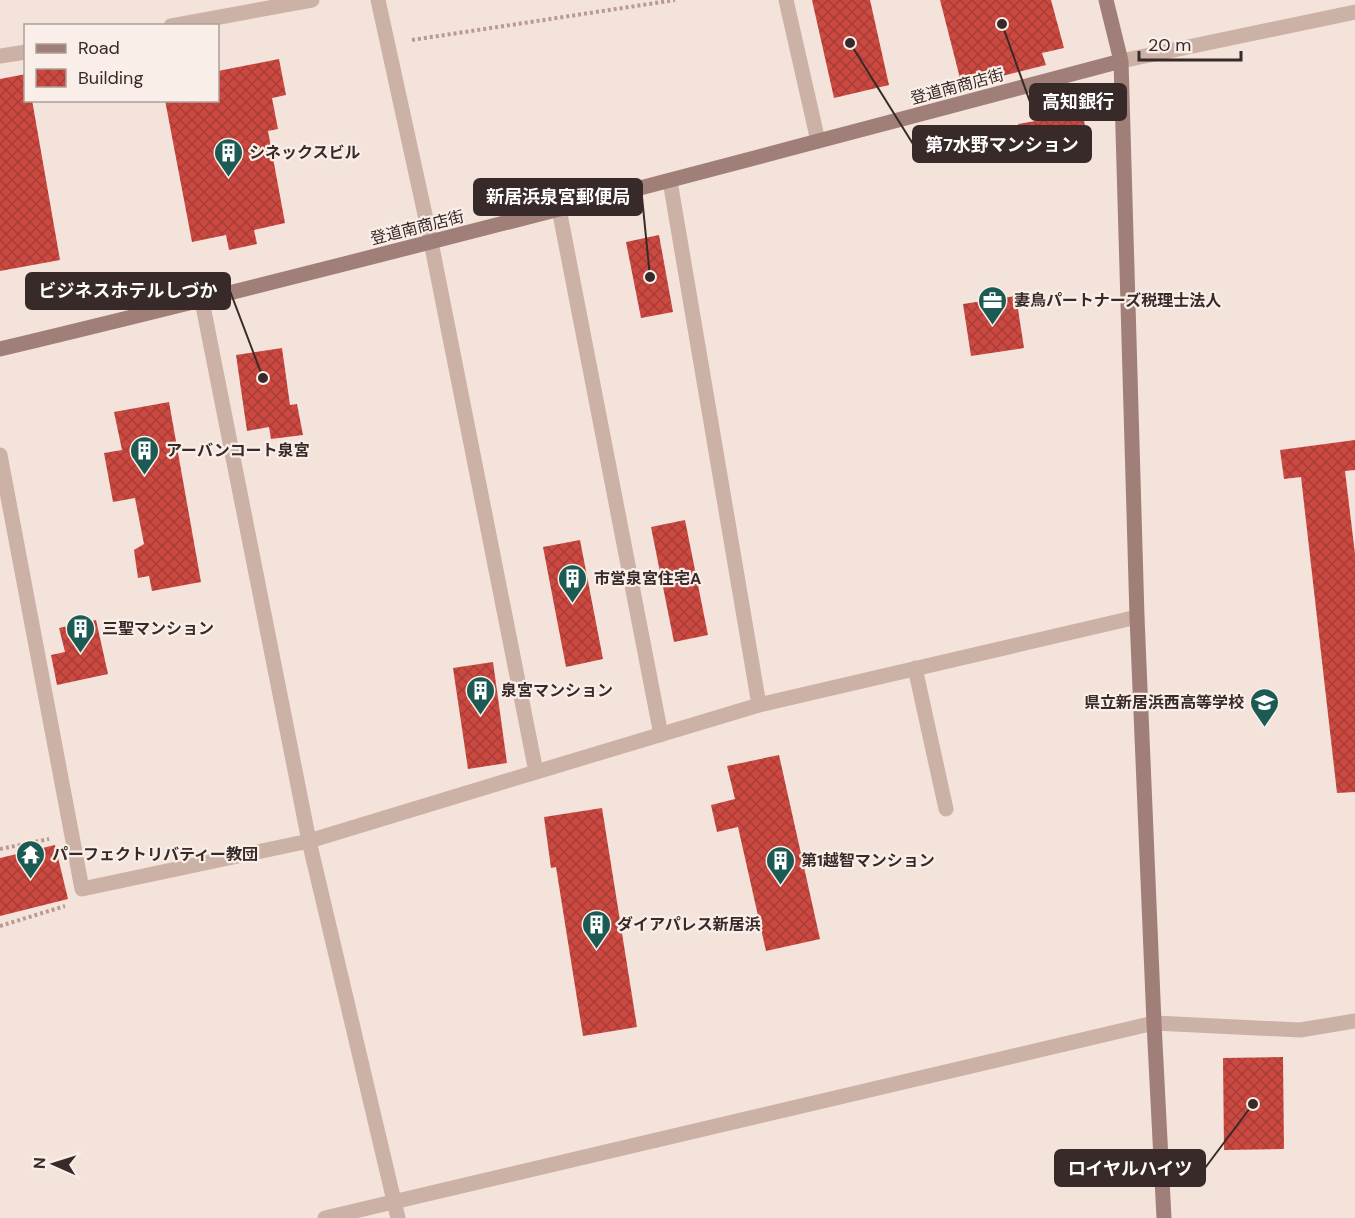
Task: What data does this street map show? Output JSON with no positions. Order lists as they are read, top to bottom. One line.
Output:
{"streets":{"street":["登道南商店街"]},"places":{"other":["高知銀行","第7水野マンション","新居浜泉宮郵便局","ビジネスホテルしづか","ロイヤルハイツ"],"building":["シネックスビル","アーバンコート泉宮","市営泉宮住宅A","三聖マンション","泉宮マンション","第1越智マンション","ダイアパレス新居浜"],"office":["妻鳥パートナーズ税理士法人"],"school or university":["県立新居浜西高等学校"],"temple":["パーフェクトリバティー教団"]},"legend":["Road","Building"],"scale_bar":"20 m","north":"left"}
